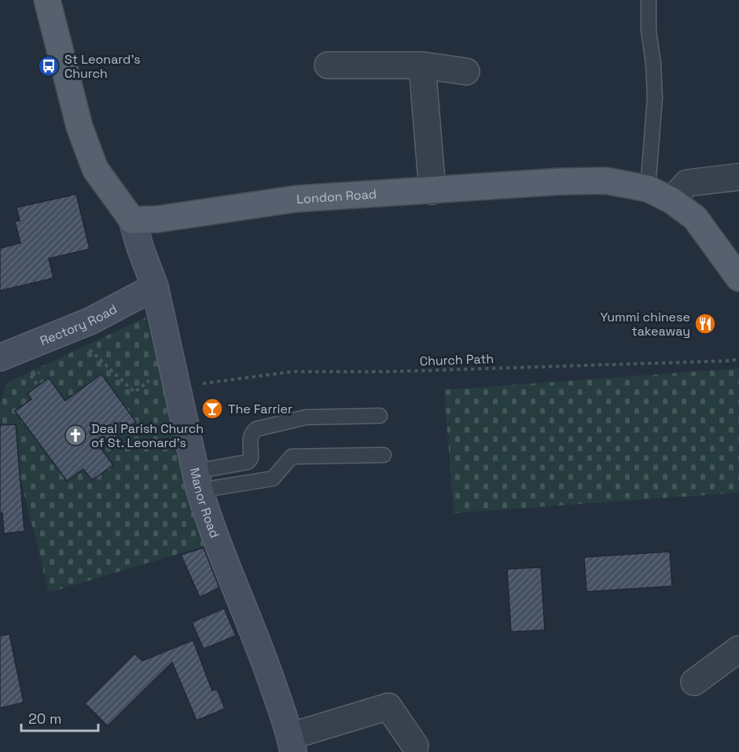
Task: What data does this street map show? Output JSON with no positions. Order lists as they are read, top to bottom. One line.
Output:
{"streets":{"main road":["London Road","Rectory Road","Manor Road"],"path":["Church Path"]},"crossings":[["London Road","Manor Road"],["Rectory Road","Manor Road"],["Church Path","Manor Road"]],"places":{"bus stop":["St Leonard's Church"],"restaurant":["Yummi chinese takeaway"],"bar":["The Farrier"],"church":["Deal Parish Church of St. Leonard's"]},"scale_bar":"20 m"}
